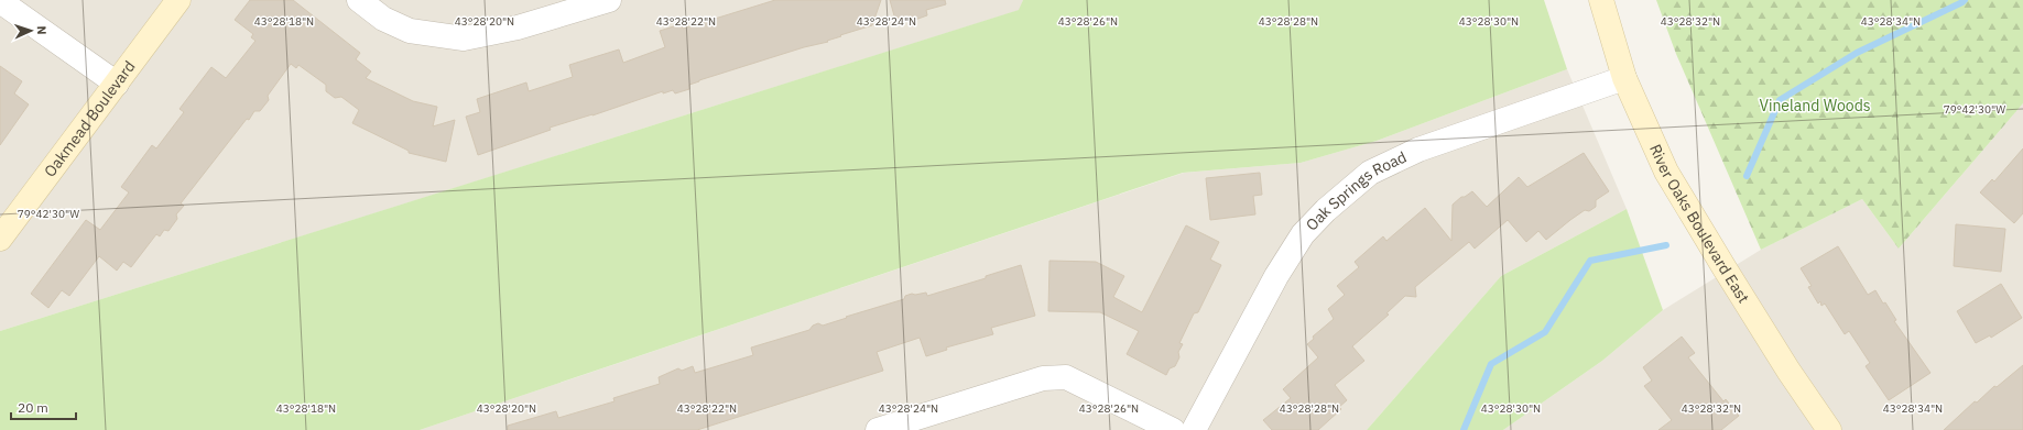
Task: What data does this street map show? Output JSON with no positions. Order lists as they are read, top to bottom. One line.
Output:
{"streets":{"street":["Oakmead Boulevard","Oak Springs Road","River Oaks Boulevard East"]},"crossings":[["Oak Springs Road","River Oaks Boulevard East"]],"parks":["Vineland Woods"],"scale_bar":"20 m","north":"right","coordinates":["43°28'18\"N","43°28'20\"N","43°28'22\"N","43°28'24\"N","43°28'26\"N","43°28'28\"N","43°28'30\"N","43°28'32\"N","43°28'34\"N","79°42'30\"W"]}
